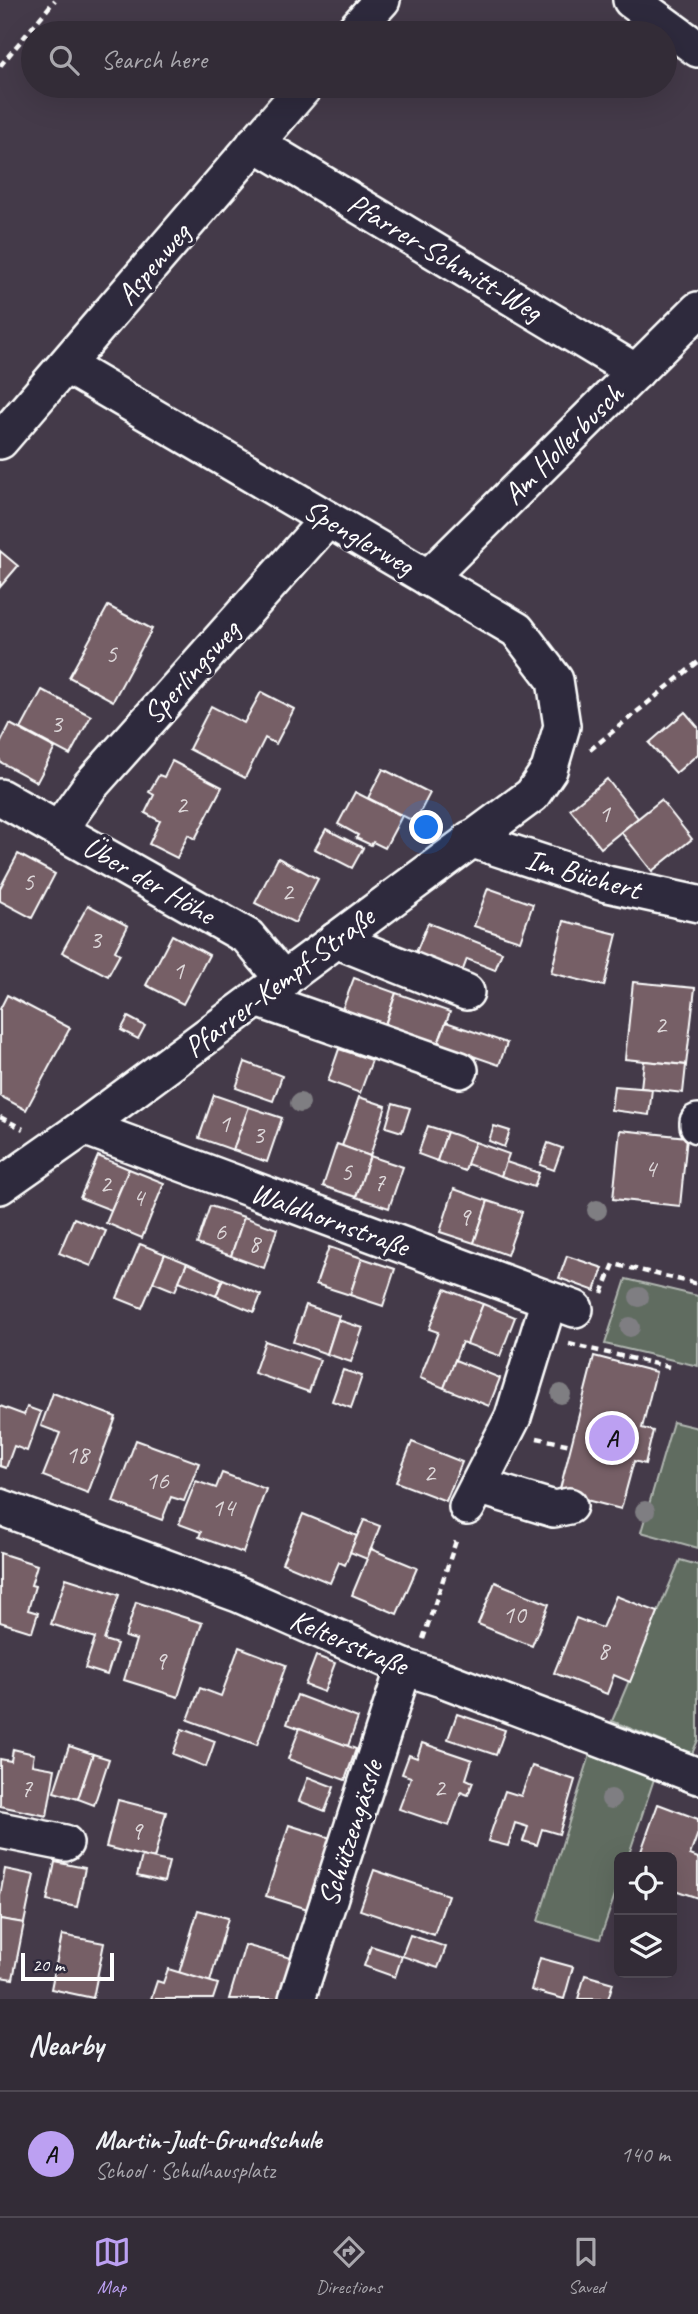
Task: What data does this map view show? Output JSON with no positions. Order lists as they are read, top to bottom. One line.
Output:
{"streets":{"street":["Pfarrer-Schmitt-Weg","Aspenweg","Am Hollerbusch","Spenglerweg","Sperlingsweg","Im Büchert","Über der Höhe","Pfarrer-Kempf-Straße","Waldhornstraße","Kelterstraße","Schützengässle"]},"crossings":[["Pfarrer-Schmitt-Weg","Aspenweg"],["Pfarrer-Schmitt-Weg","Am Hollerbusch"],["Aspenweg","Spenglerweg"],["Am Hollerbusch","Spenglerweg"],["Spenglerweg","Sperlingsweg"],["Spenglerweg","Pfarrer-Kempf-Straße"],["Sperlingsweg","Über der Höhe"],["Im Büchert","Pfarrer-Kempf-Straße"],["Über der Höhe","Pfarrer-Kempf-Straße"],["Pfarrer-Kempf-Straße","Waldhornstraße"],["Kelterstraße","Schützengässle"]],"house_numbers":["5","3","2","1","5","2","3","1","2","1","3","4","5","7","2","4","9","6","8","18","2","16","14","10","8","9","2","7","9"],"scale_bar":"20 m","page":{"search":"Search here","pins":"A","scale":"20 m","heading":"Nearby","list":[{"mark":"A","name":"Martin-Judt-Grundschule","note":"School · Schulhausplatz","value":"140 m"}],"nav":["Map","Directions","Saved"]}}
